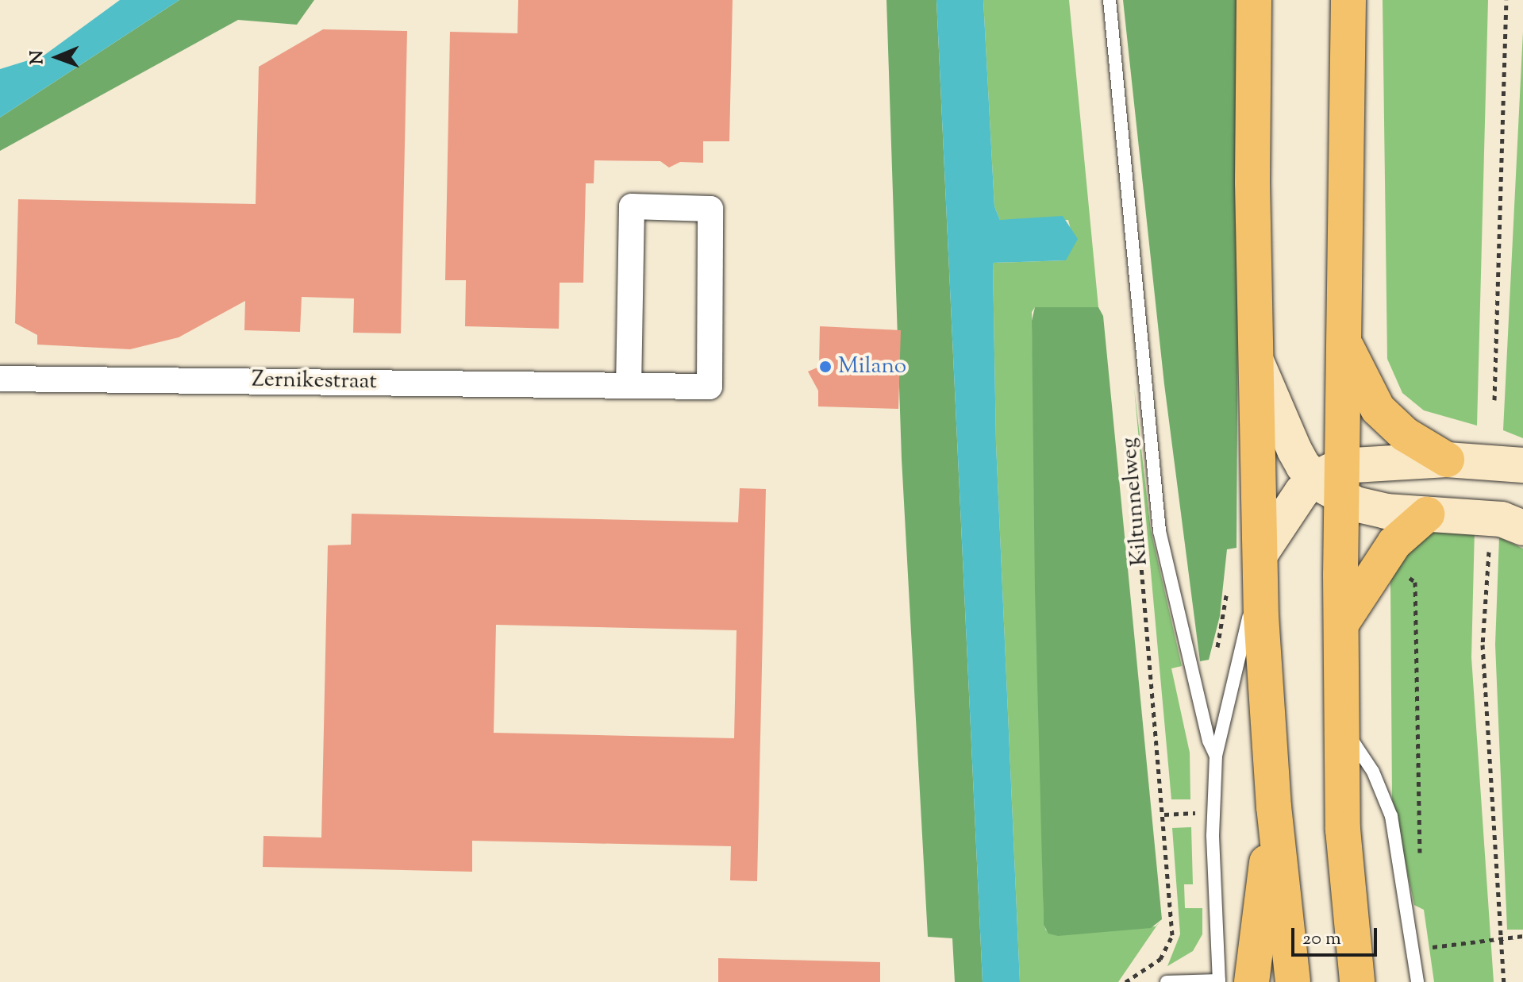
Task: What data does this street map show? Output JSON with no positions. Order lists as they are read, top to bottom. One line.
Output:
{"streets":{"main road":["Kiltunnelweg"],"street":["Zernikestraat"]},"places":["Milano"],"scale_bar":"20 m","north":"left"}
